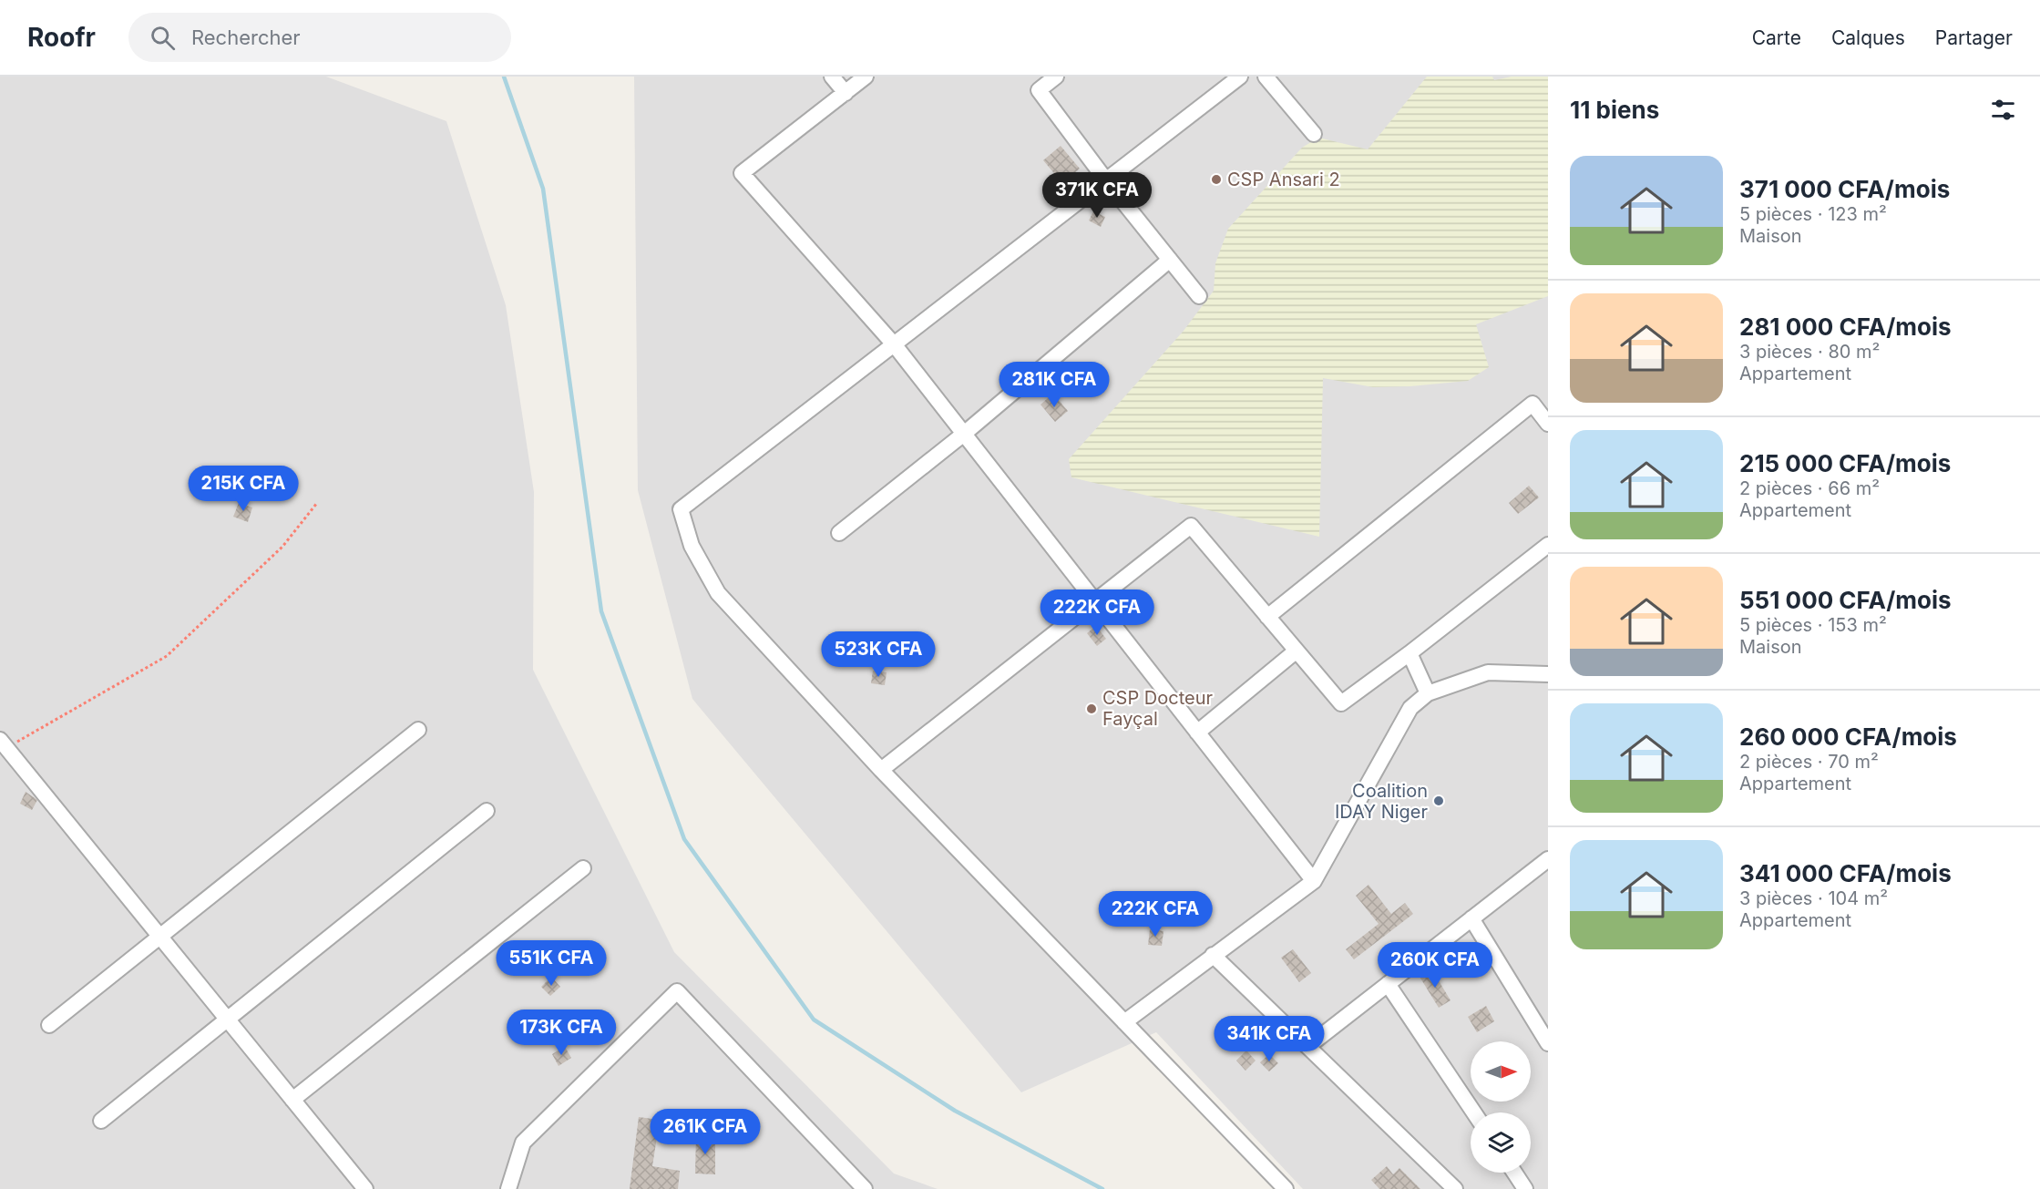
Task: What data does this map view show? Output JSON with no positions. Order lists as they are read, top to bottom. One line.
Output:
{"places":["CSP Ansari 2","CSP Docteur Fayçal","Coalition IDAY Niger"],"north":"right","page":{"header":"Roofr","search":"Rechercher","nav":["Carte","Calques","Partager"],"heading":"11 biens","list":[{"name":"371 000 CFA/mois","note":"5 pièces · 123 m² · Maison"},{"name":"281 000 CFA/mois","note":"3 pièces · 80 m² · Appartement"},{"name":"215 000 CFA/mois","note":"2 pièces · 66 m² · Appartement"},{"name":"551 000 CFA/mois","note":"5 pièces · 153 m² · Maison"},{"name":"260 000 CFA/mois","note":"2 pièces · 70 m² · Appartement"},{"name":"341 000 CFA/mois","note":"3 pièces · 104 m² · Appartement"}],"price":["371K CFA","281K CFA","215K CFA","222K CFA","523K CFA","222K CFA","551K CFA","260K CFA","173K CFA","341K CFA","261K CFA"]}}
